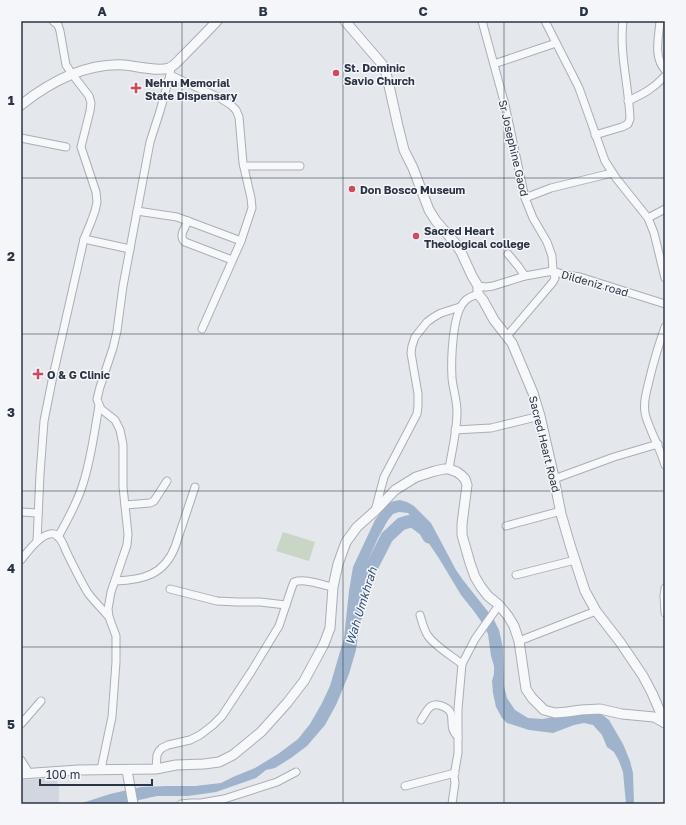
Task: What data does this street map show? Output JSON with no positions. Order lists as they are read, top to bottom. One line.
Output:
{"streets":{"street":["Sr Josephine Gaod","Dildeniz road","Sacred Heart Road"]},"crossings":[["Sr Josephine Gaod","Dildeniz road"],["Dildeniz road","Sacred Heart Road"]],"water":["Wah Umkhrah"],"places":{"other":["St. Dominic Savio Church","Don Bosco Museum","Sacred Heart Theological college"],"health":["Nehru Memorial State Dispensary","O & G Clinic"]},"scale_bar":"100 m","grid":{"columns":["A","B","C","D"],"rows":["1","2","3","4","5"]}}
